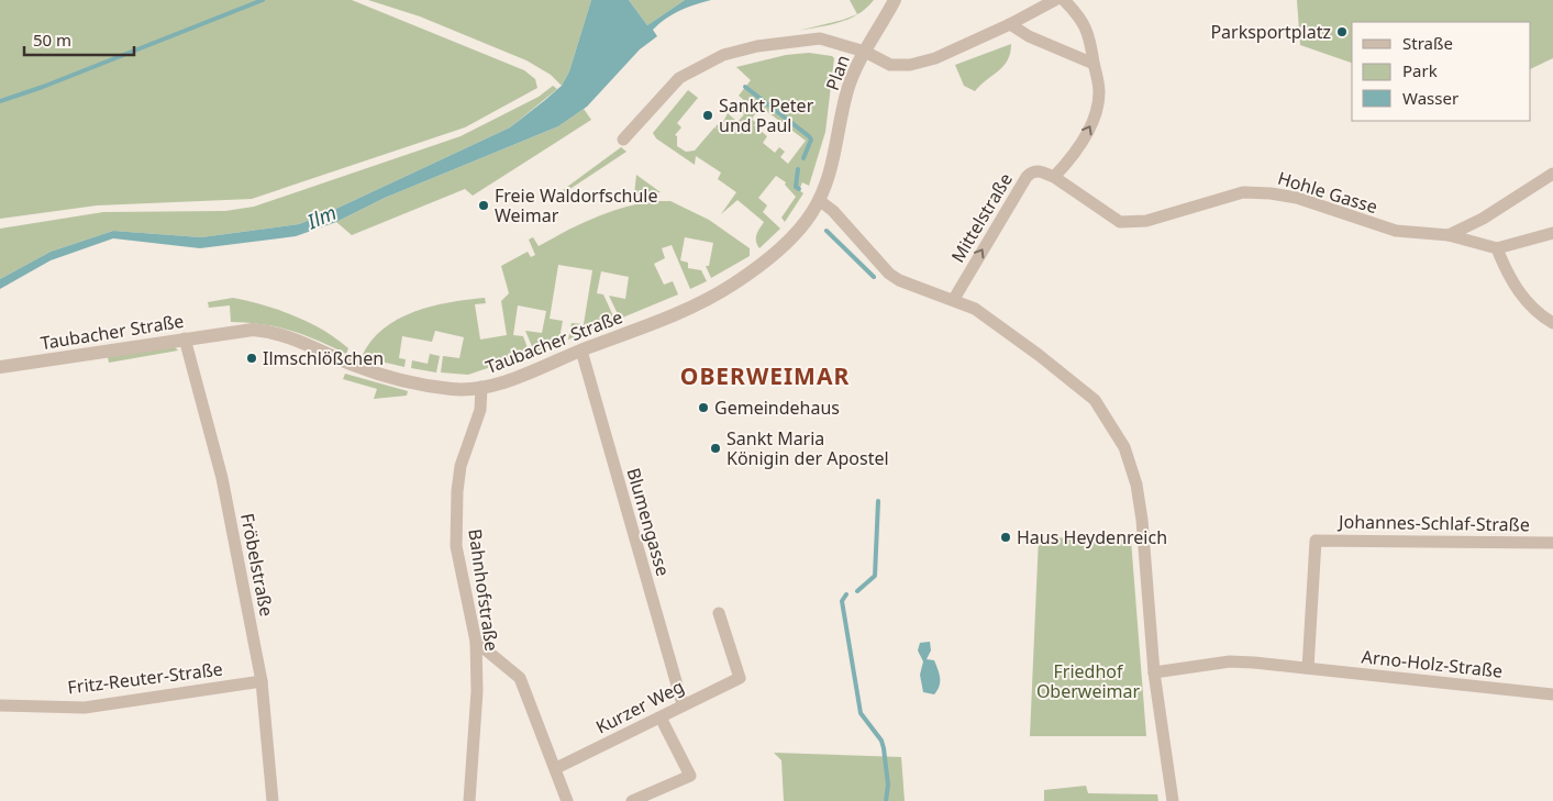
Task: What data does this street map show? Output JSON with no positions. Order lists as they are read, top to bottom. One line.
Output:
{"streets":{"street":["Plan","Hohle Gasse","Mittelstraße","Taubacher Straße","Blumengasse","Johannes-Schlaf-Straße","Fröbelstraße","Bahnhofstraße","Arno-Holz-Straße","Fritz-Reuter-Straße","Kurzer Weg"]},"crossings":[["Plan","Taubacher Straße"],["Hohle Gasse","Mittelstraße"],["Taubacher Straße","Blumengasse"],["Taubacher Straße","Fröbelstraße"],["Taubacher Straße","Bahnhofstraße"],["Blumengasse","Kurzer Weg"],["Johannes-Schlaf-Straße","Arno-Holz-Straße"],["Fröbelstraße","Fritz-Reuter-Straße"]],"one_way":["Mittelstraße"],"districts":["OBERWEIMAR"],"water":["Ilm"],"parks":["Friedhof Oberweimar"],"places":["Parksportplatz","Sankt Peter und Paul","Freie Waldorfschule Weimar","Ilmschlößchen","Gemeindehaus","Sankt Maria Königin der Apostel","Haus Heydenreich"],"legend":["Straße","Park","Wasser"],"scale_bar":"50 m"}
